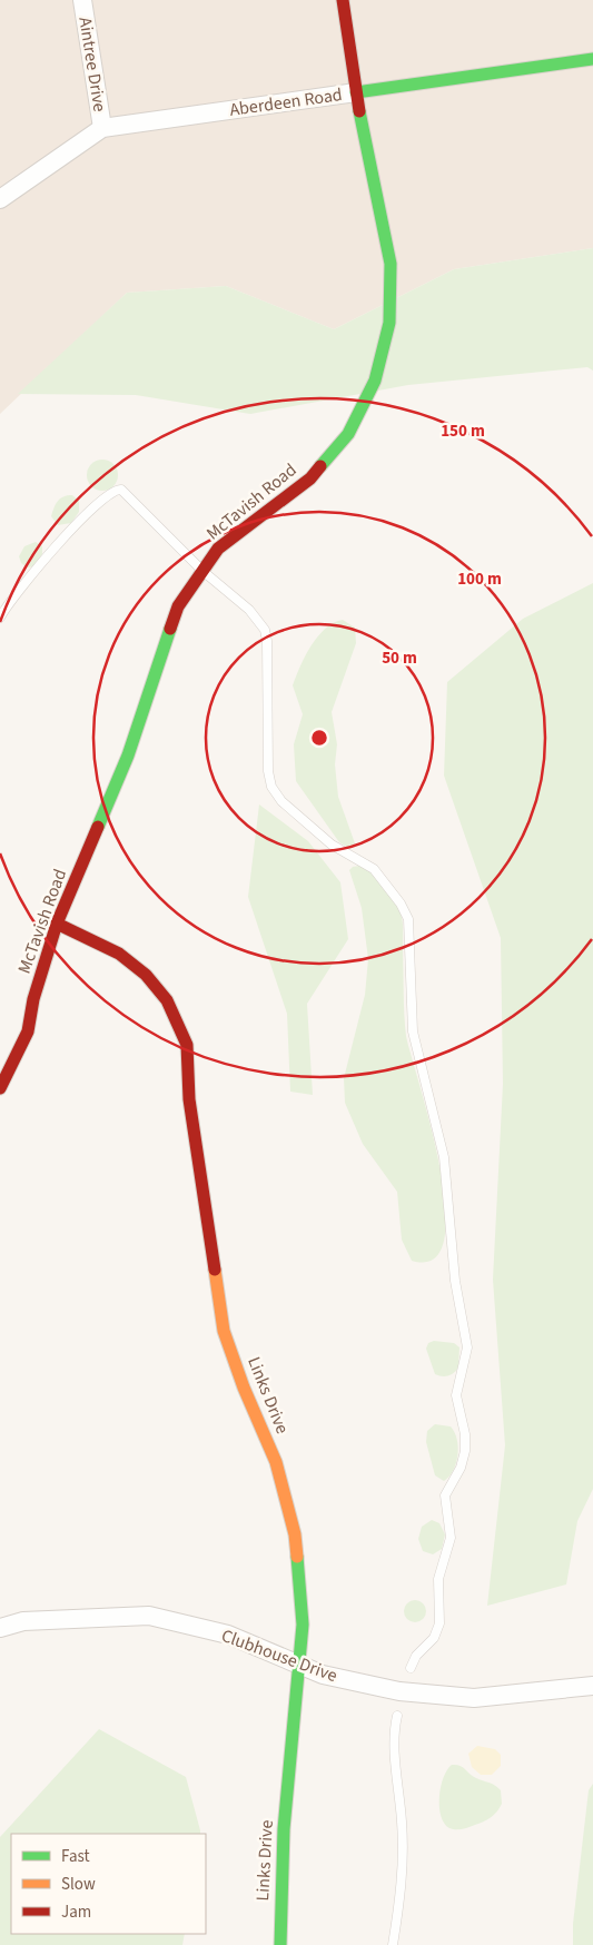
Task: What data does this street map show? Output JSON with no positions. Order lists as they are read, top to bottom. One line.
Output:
{"streets":{"street":["Aintree Drive","Aberdeen Road","McTavish Road","Links Drive","Clubhouse Drive"]},"crossings":[["Aintree Drive","Aberdeen Road"],["Aberdeen Road","McTavish Road"],["McTavish Road","Links Drive"],["Links Drive","Clubhouse Drive"]],"legend":["Fast","Slow","Jam"],"rings":["150 m","100 m","50 m"]}
